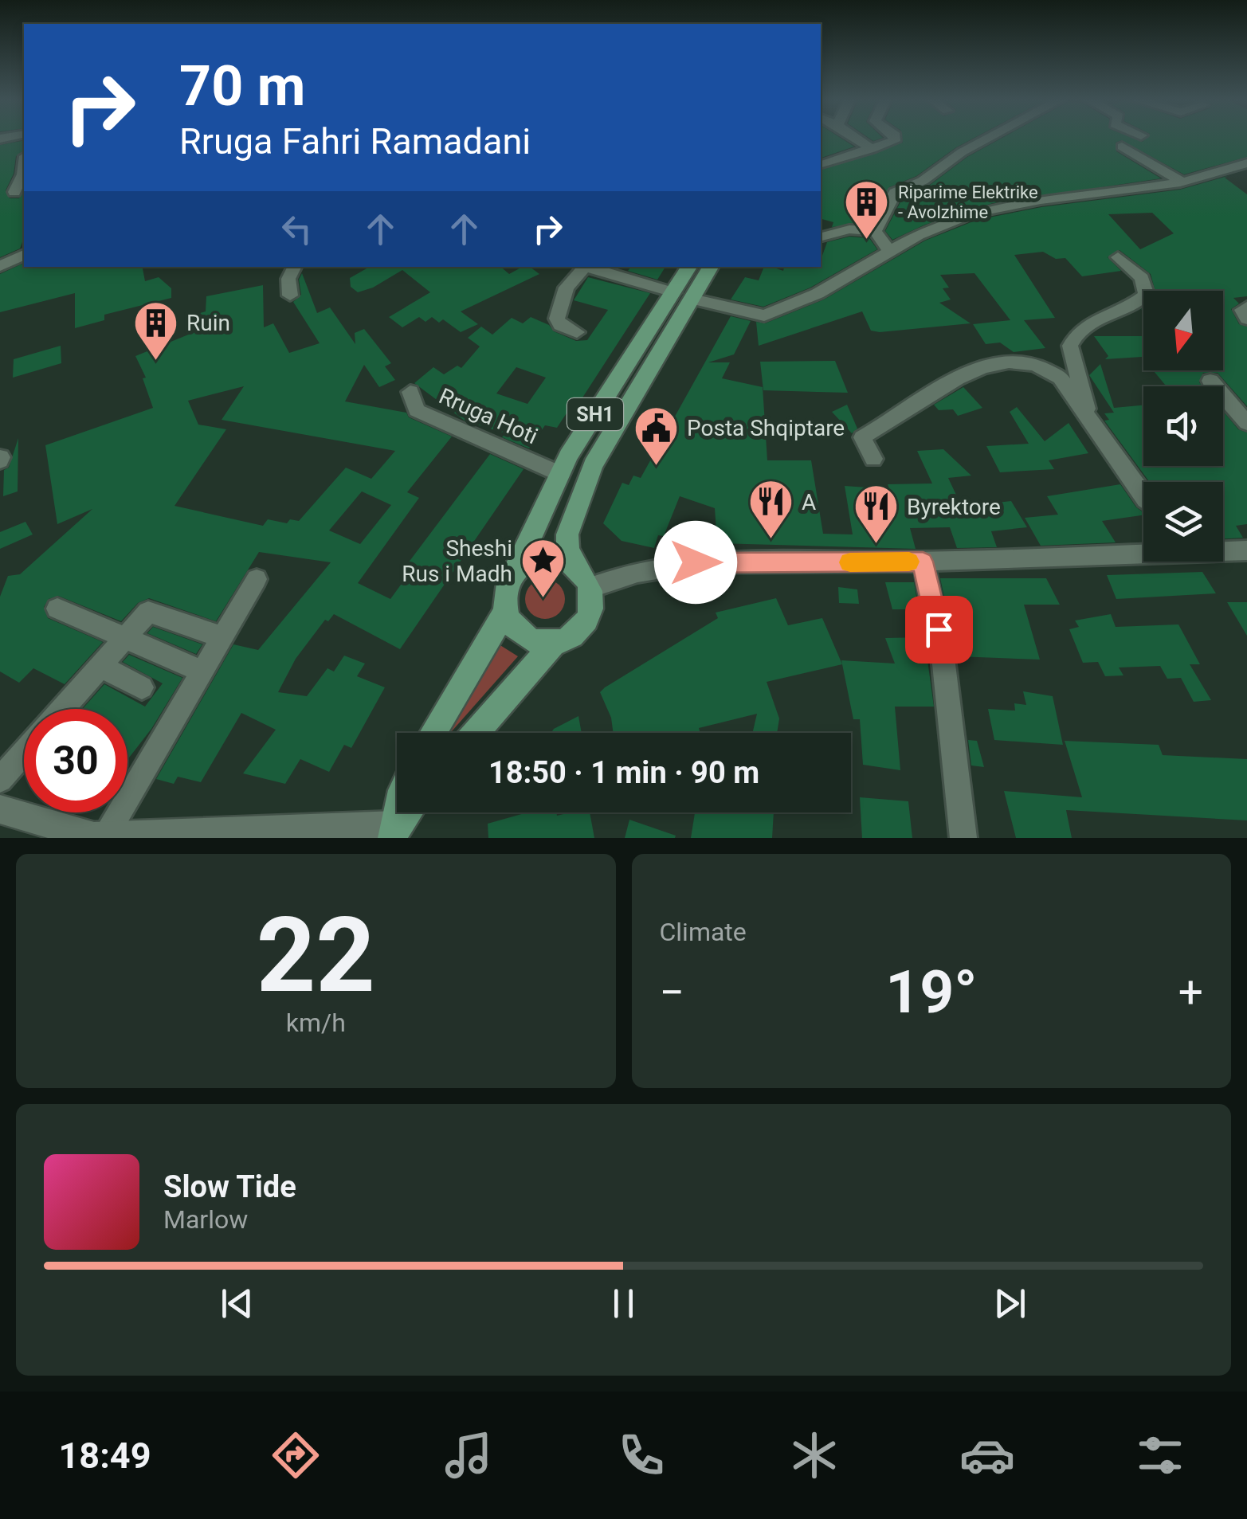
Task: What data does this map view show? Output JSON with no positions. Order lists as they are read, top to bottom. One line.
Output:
{"streets":{"main road":["SH1"],"street":["Rruga Hoti"]},"crossings":[["SH1","Rruga Hoti"]],"places":{"building":["Riparime Elektrike - Avolzhime","Ruin"],"public building":["Posta Shqiptare"],"restaurant":["A","Byrektore"],"place":["Sheshi Rus i Madh"]},"north":"bottom","page":{"turn":["70 m","Rruga Fahri Ramadani"],"limit":"30","trip":"18:50 · 1 min · 90 m","tile":[["22","km/h"],"Climate"],"heat":["−","19°","+"],"song":["Slow Tide","Marlow"],"tabs":"18:49"}}
